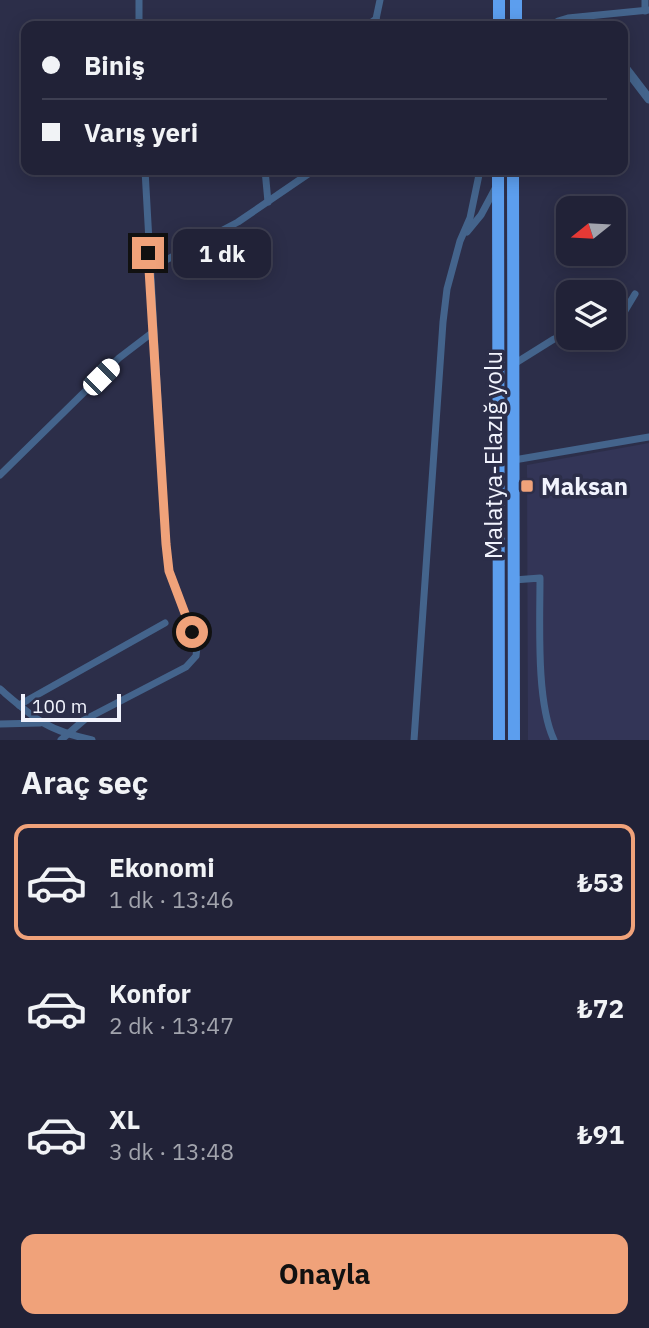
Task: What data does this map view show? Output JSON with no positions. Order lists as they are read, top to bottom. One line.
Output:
{"streets":{"highway":["Malatya-Elazığ yolu"]},"places":{"transit":["Maksan"]},"scale_bar":"100 m","north":"left","page":{"banner":["Biniş","Varış yeri"],"bubble":"1 dk","scale":"100 m","heading":"Araç seç","list":[{"name":"Ekonomi","note":"1 dk · 13:46","value":"₺53"},{"name":"Konfor","note":"2 dk · 13:47","value":"₺72"},{"name":"XL","note":"3 dk · 13:48","value":"₺91"}],"buttons":"Onayla"}}
